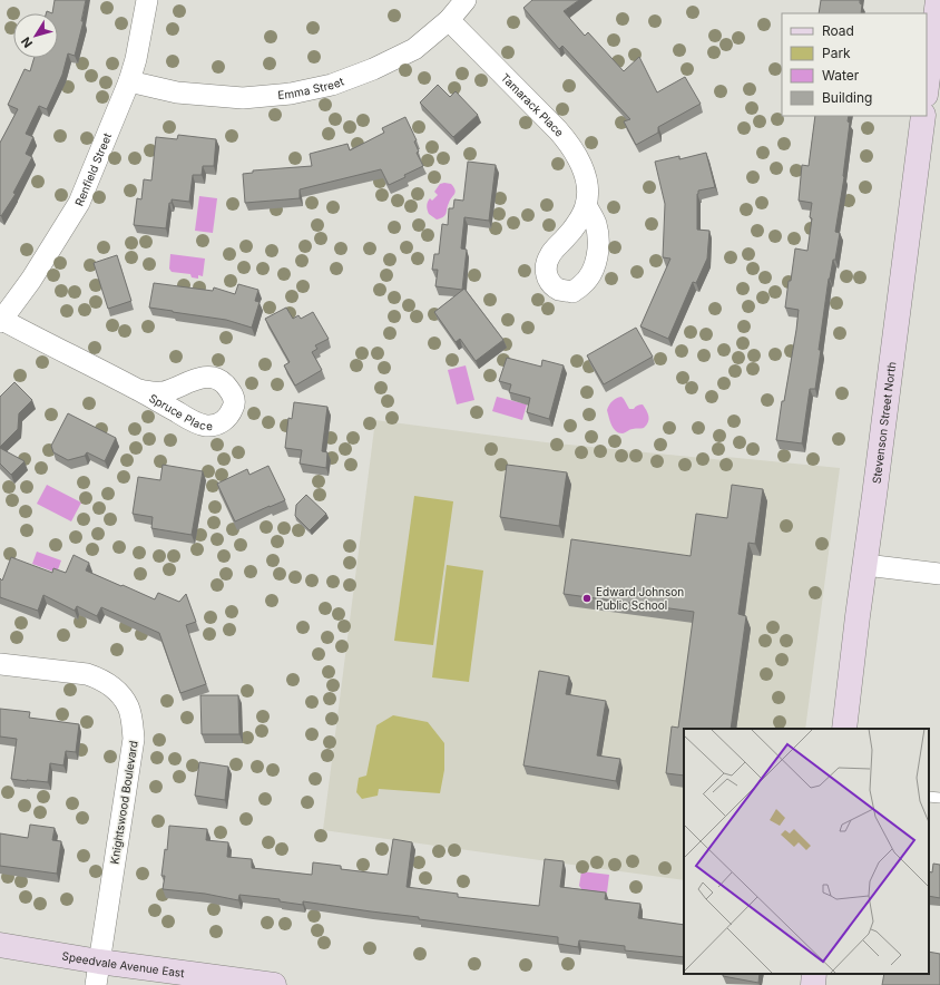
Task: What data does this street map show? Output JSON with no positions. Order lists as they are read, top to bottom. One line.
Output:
{"streets":{"main road":["Stevenson Street North","Speedvale Avenue East"],"street":["Emma Street","Tamarack Place","Renfield Street","Spruce Place","Knightswood Boulevard"]},"crossings":[["Emma Street","Tamarack Place"],["Emma Street","Renfield Street"],["Renfield Street","Spruce Place"],["Knightswood Boulevard","Speedvale Avenue East"]],"places":["Edward Johnson Public School"],"legend":["Road","Park","Water","Building"],"north":"bottom left"}
